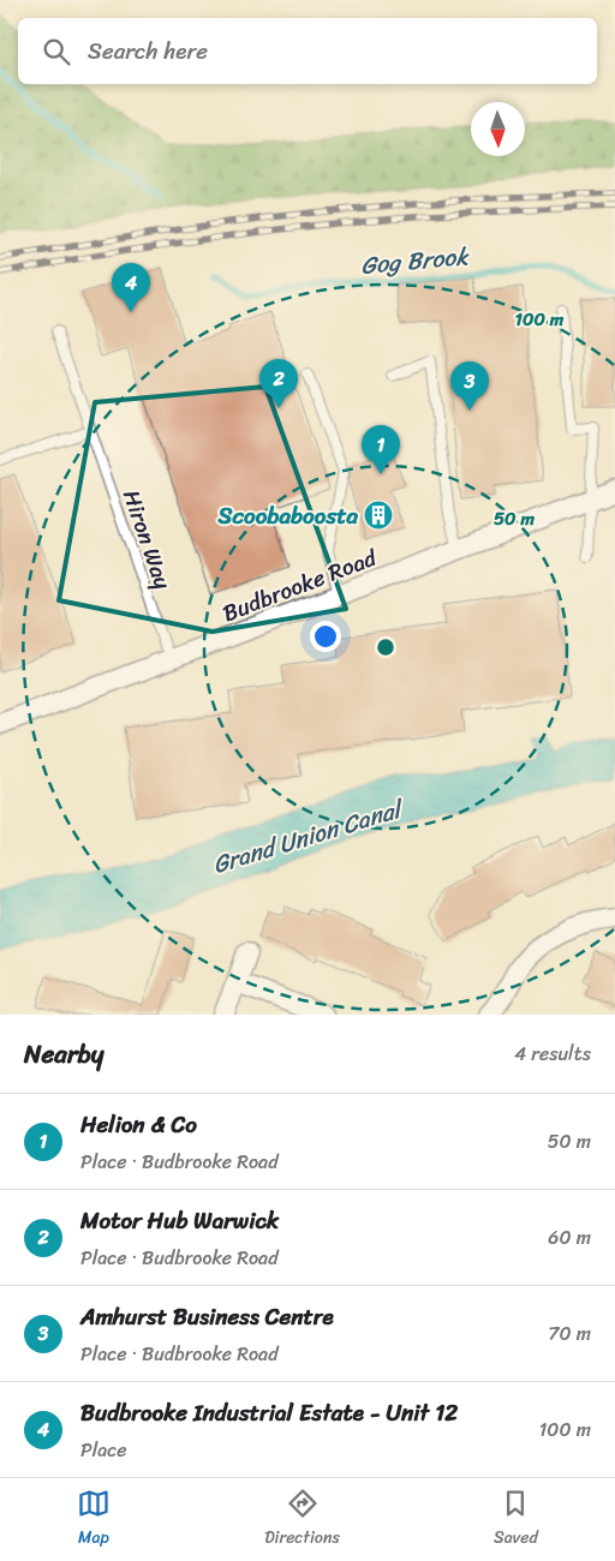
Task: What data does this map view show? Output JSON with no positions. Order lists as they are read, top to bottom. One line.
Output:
{"streets":{"street":["Budbrooke Road"],"lane":["Hiron Way"]},"crossings":[["Hiron Way","Budbrooke Road"]],"water":["Gog Brook","Grand Union Canal"],"places":{"building":["Scoobaboosta"]},"north":"bottom","page":{"search":"Search here","pins":["4","2","3","1"],"heading":["Nearby","4 results"],"list":[{"mark":"1","name":"Helion & Co","note":"Place · Budbrooke Road","value":"50 m"},{"mark":"2","name":"Motor Hub Warwick","note":"Place · Budbrooke Road","value":"60 m"},{"mark":"3","name":"Amhurst Business Centre","note":"Place · Budbrooke Road","value":"70 m"},{"mark":"4","name":"Budbrooke Industrial Estate - Unit 12","note":"Place","value":"100 m"}],"nav":["Map","Directions","Saved"]},"rings":["100 m","50 m"]}
